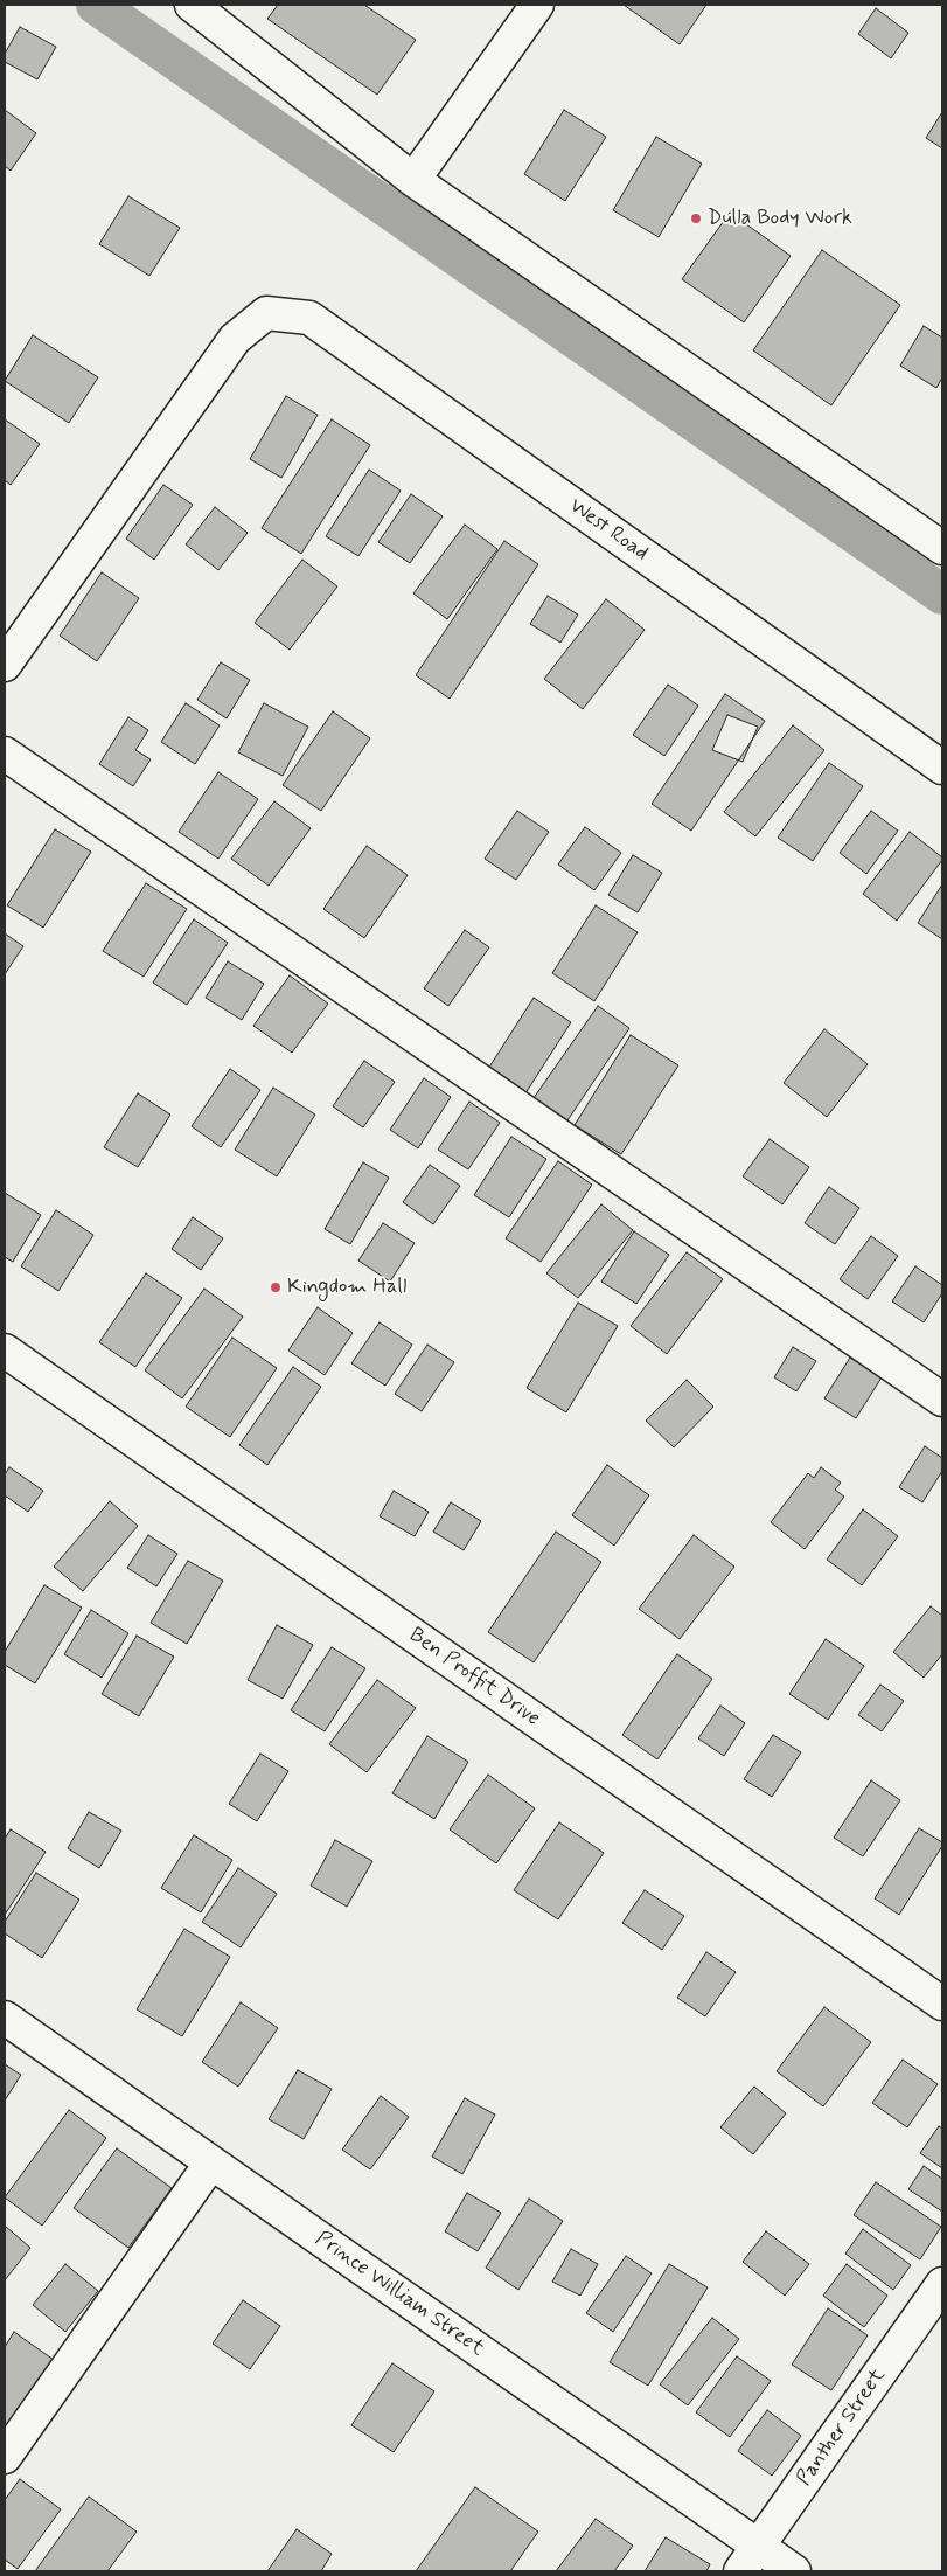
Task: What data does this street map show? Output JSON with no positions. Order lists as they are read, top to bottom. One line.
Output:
{"streets":{"street":["West Road","Ben Proffit Drive","Prince William Street","Panther Street"]},"crossings":[["Prince William Street","Panther Street"]],"places":["Dulla Body Work","Kingdom Hall"]}
